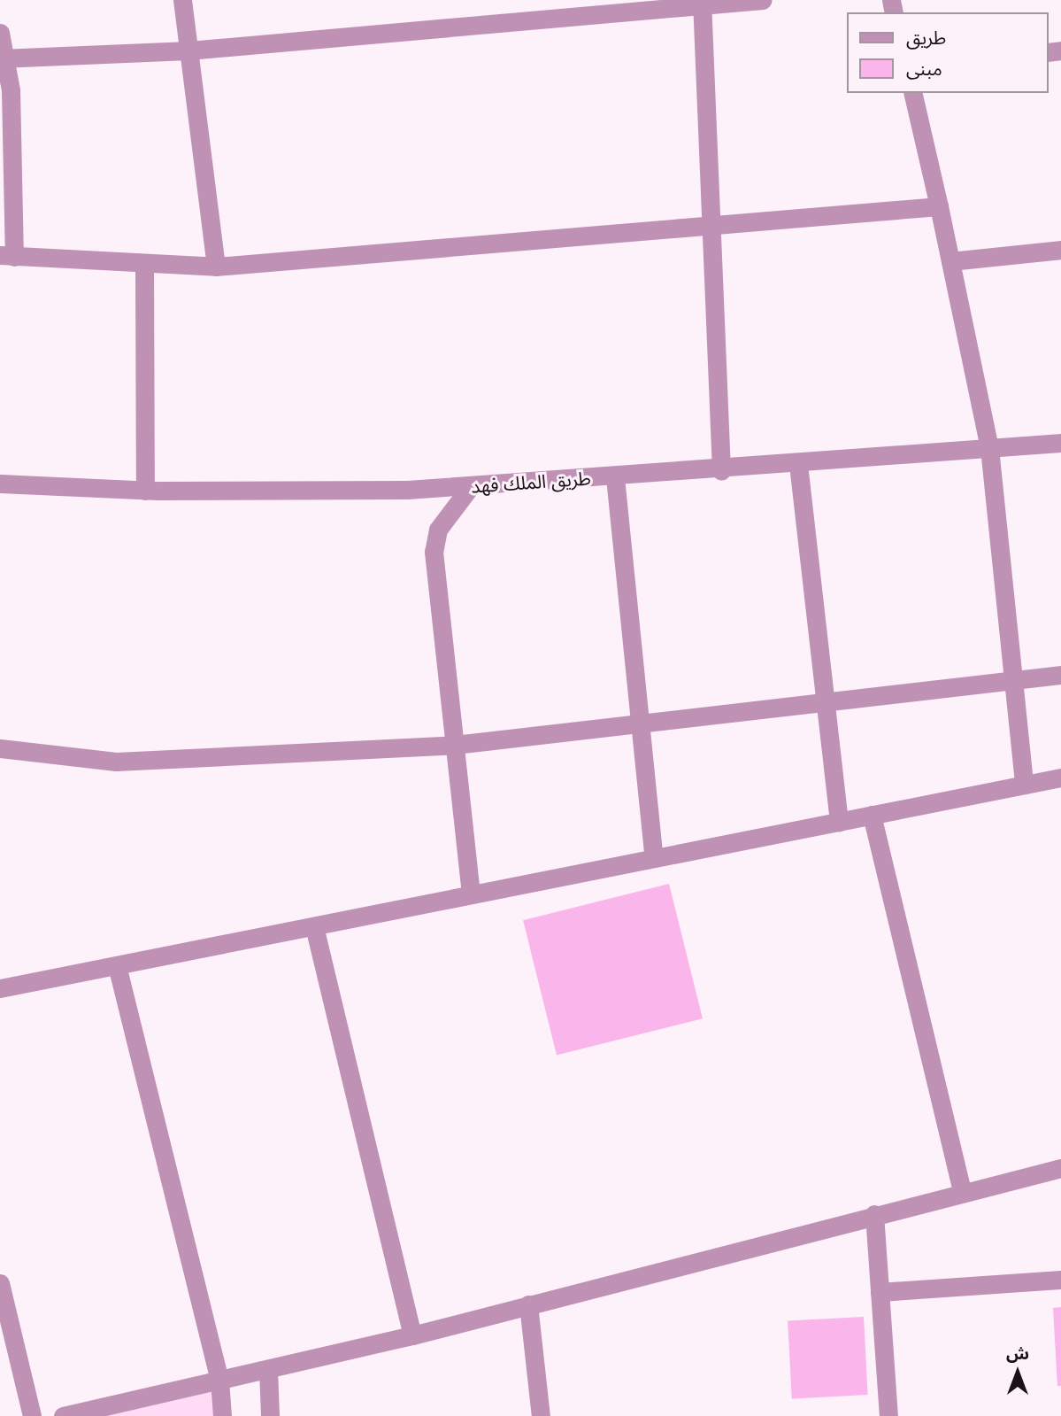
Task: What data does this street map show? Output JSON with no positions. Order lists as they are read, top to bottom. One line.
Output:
{"streets":{"street":["طريق الملك فهد"]},"legend":["طريق","مبنى"],"north":"top"}
